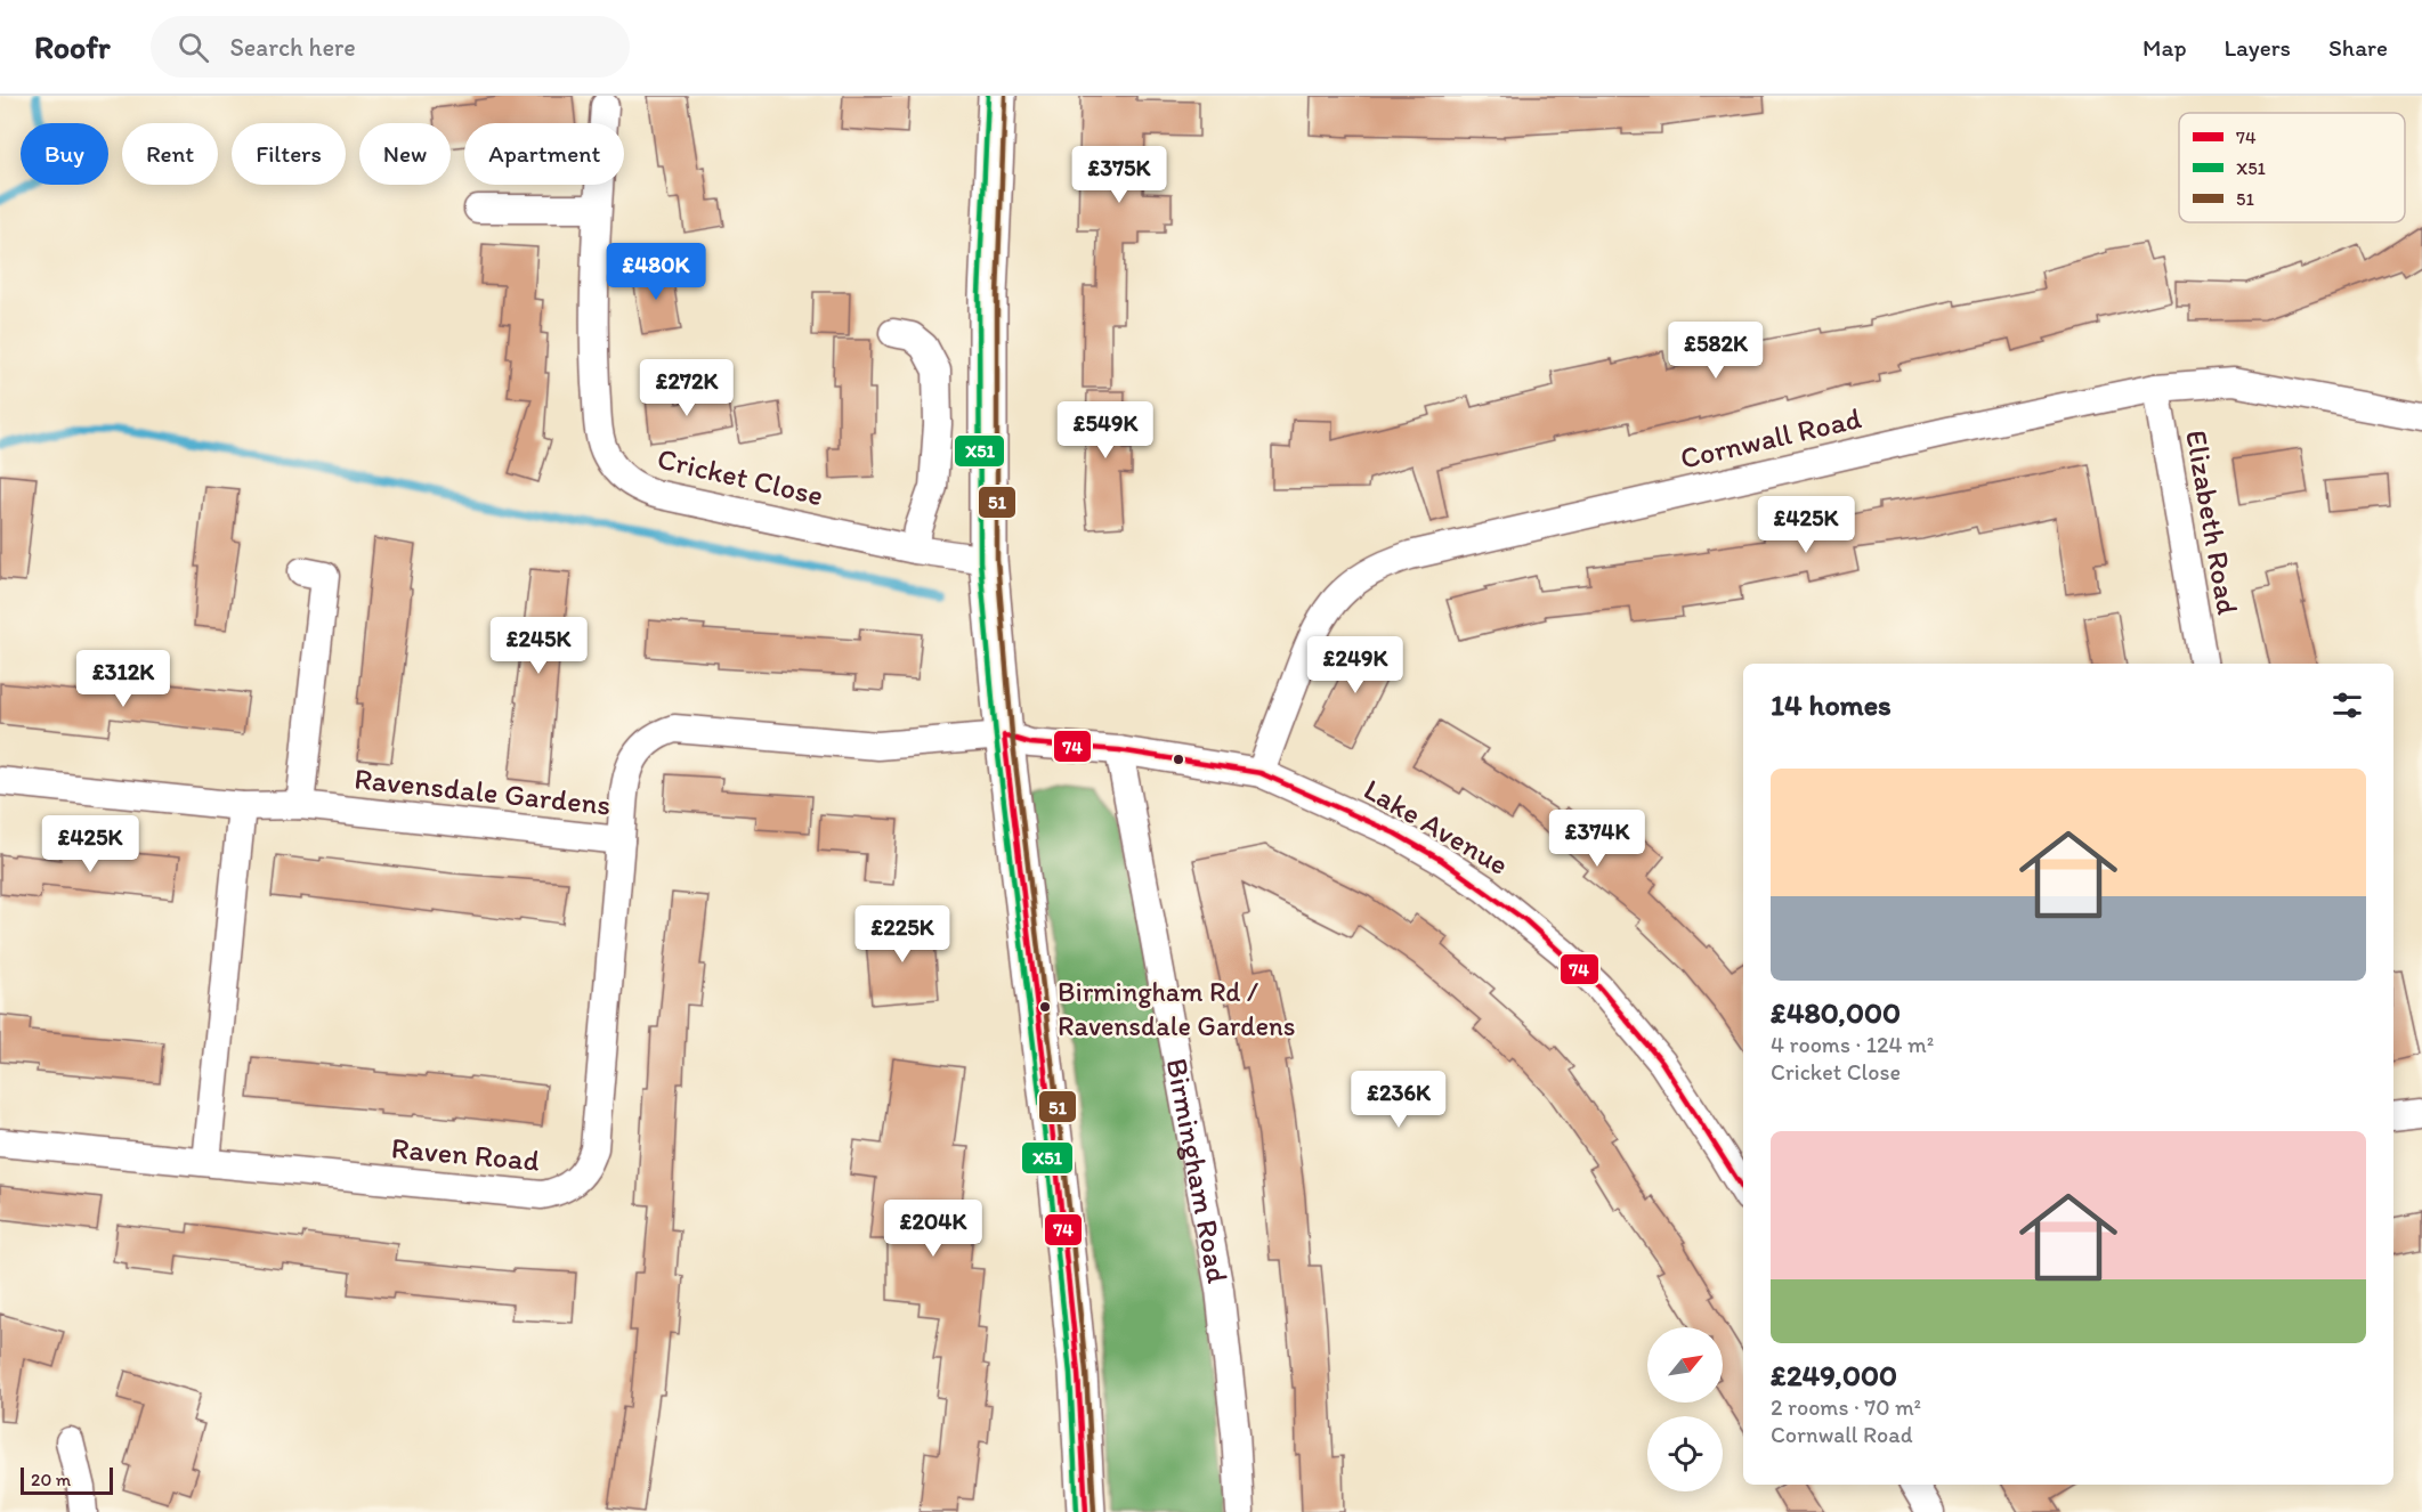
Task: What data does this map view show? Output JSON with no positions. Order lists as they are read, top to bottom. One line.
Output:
{"streets":{"street":["Cornwall Road","Cricket Close","Elizabeth Road","Ravensdale Gardens","Lake Avenue","Raven Road","Birmingham Road"]},"crossings":[["Cornwall Road","Elizabeth Road"],["Cornwall Road","Lake Avenue"],["Ravensdale Gardens","Lake Avenue"],["Ravensdale Gardens","Raven Road"],["Lake Avenue","Birmingham Road"]],"places":["Birmingham Rd / Ravensdale Gardens"],"lines":["transit line X51","transit line 51","transit line 74"],"legend":["74","X51","51"],"scale_bar":"20 m","north":"top right","page":{"header":"Roofr","search":"Search here","nav":["Map","Layers","Share"],"chip":["Buy","Rent","Filters","New","Apartment"],"price":["£375K","£480K","£582K","£272K","£549K","£425K","£245K","£249K","£312K","£374K","£425K","£225K","£236K","£204K"],"heading":"14 homes","list":[{"name":"£480,000","note":"4 rooms · 124 m² · Cricket Close"},{"name":"£249,000","note":"2 rooms · 70 m² · Cornwall Road"}],"scale":"20 m"}}
